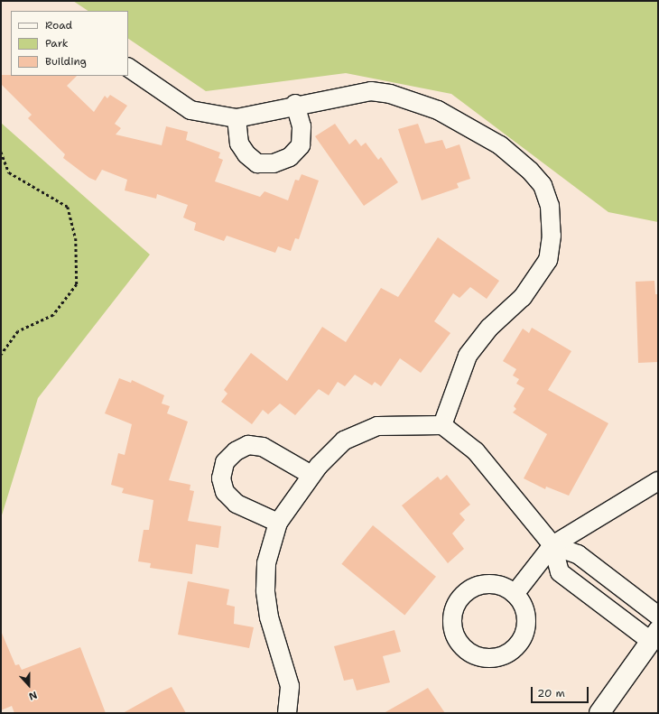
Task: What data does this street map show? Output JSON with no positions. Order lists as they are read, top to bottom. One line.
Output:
{"legend":["Road","Park","Building"],"scale_bar":"20 m","north":"bottom"}
